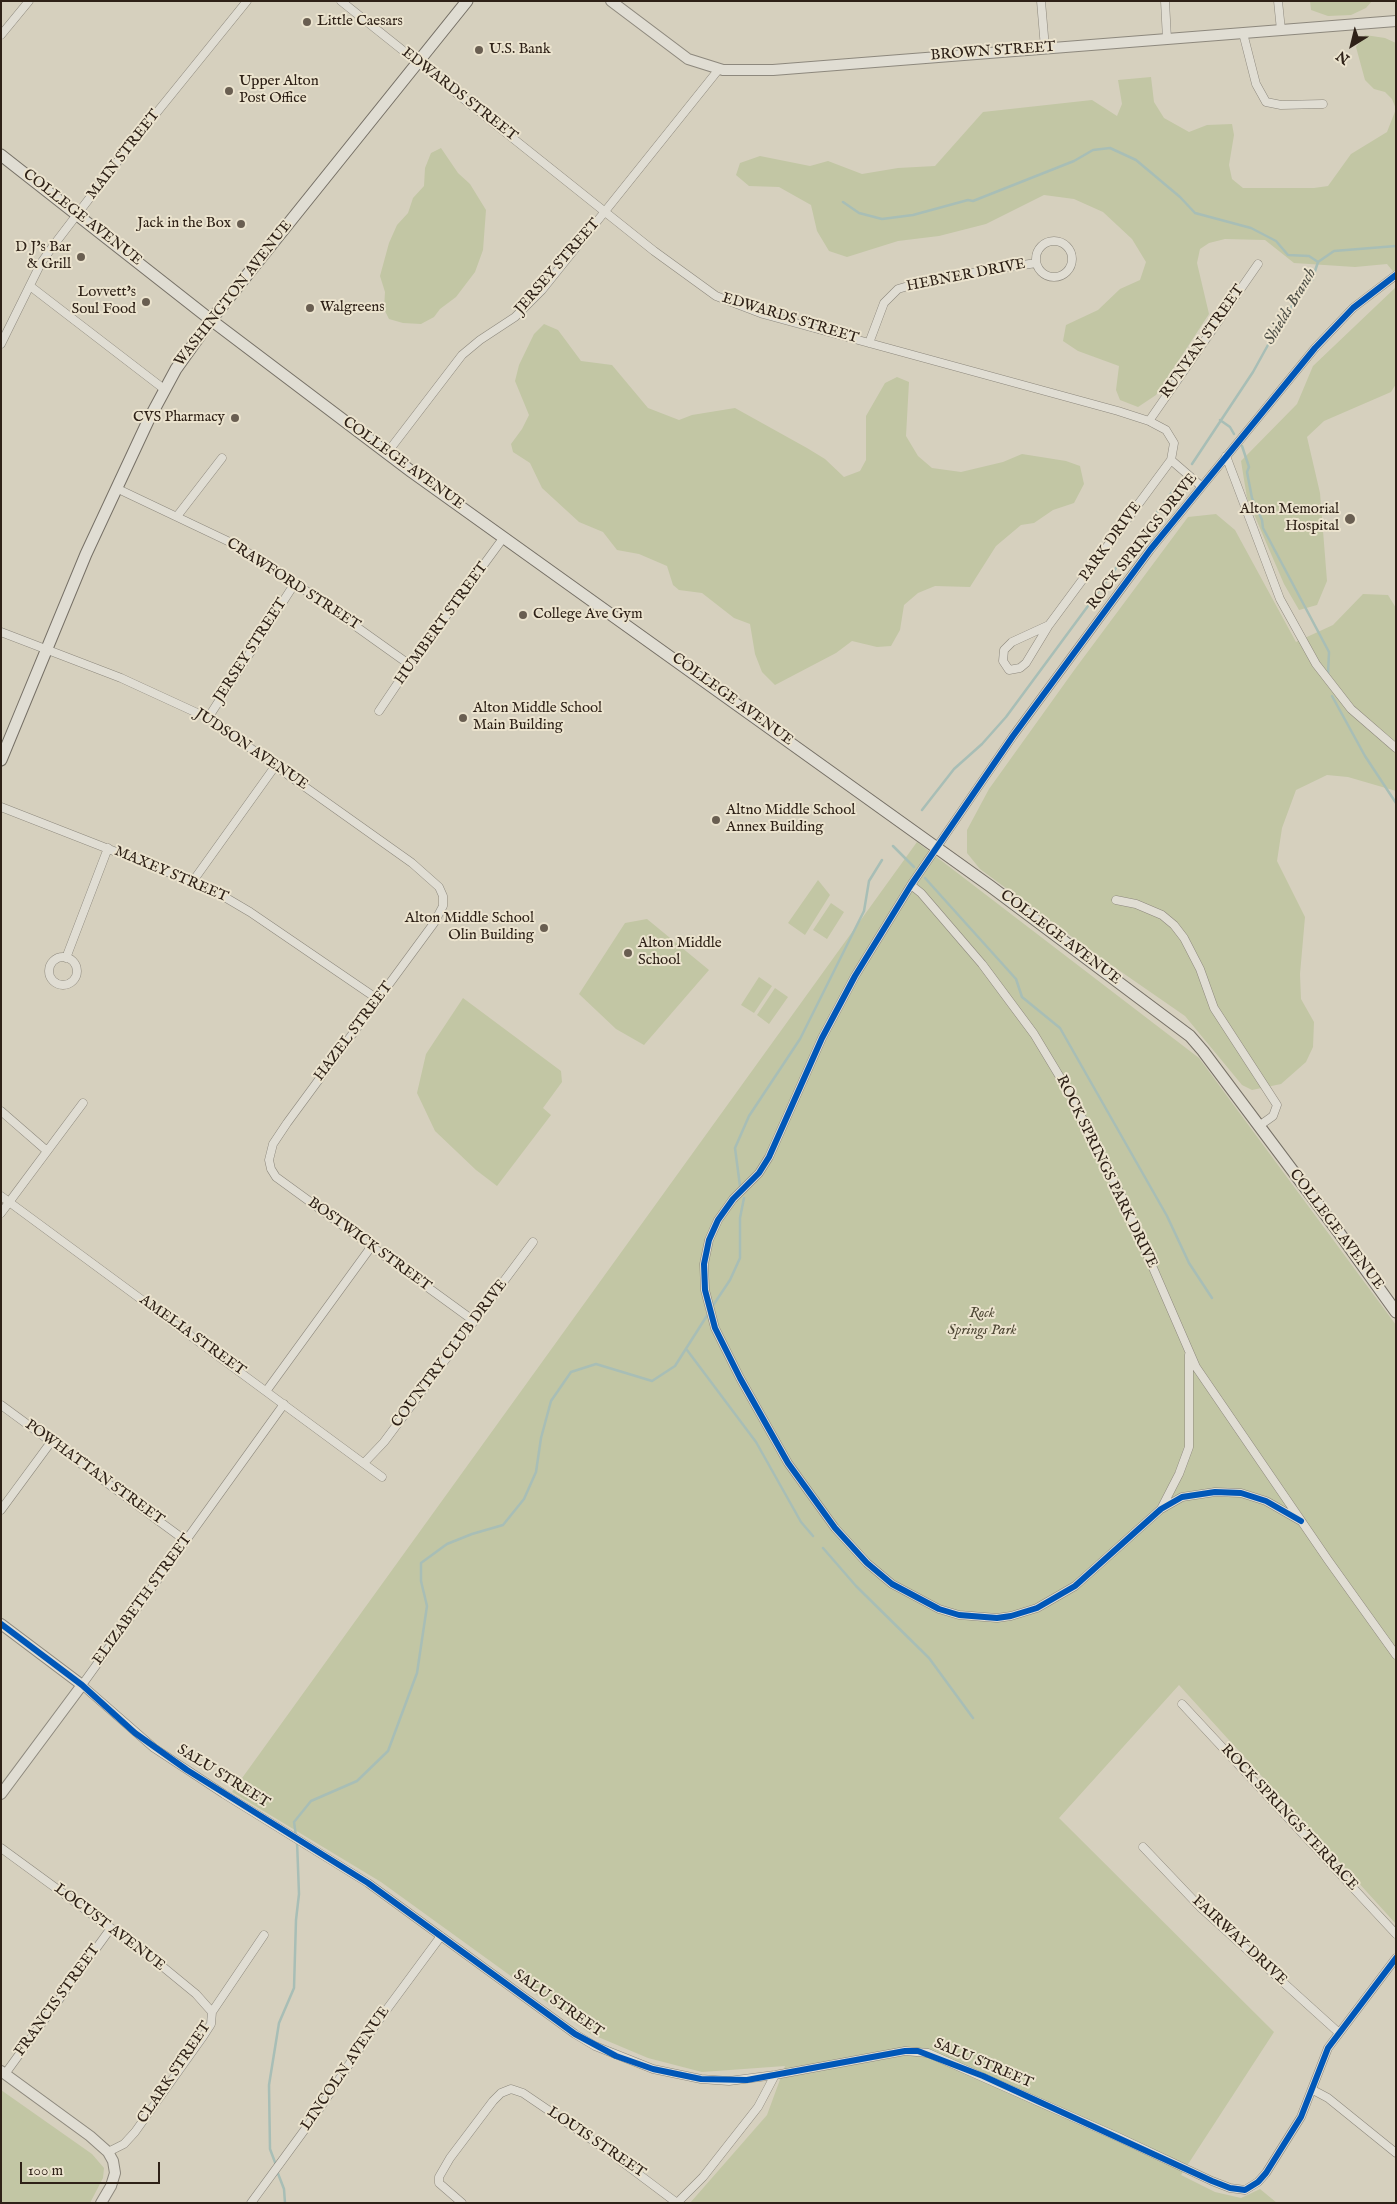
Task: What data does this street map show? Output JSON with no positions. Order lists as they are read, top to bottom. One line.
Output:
{"streets":{"main road":["COLLEGE AVENUE","WASHINGTON AVENUE"],"street":["BROWN STREET","EDWARDS STREET","MAIN STREET","JERSEY STREET","HEBNER DRIVE","RUNYAN STREET","PARK DRIVE","ROCK SPRINGS DRIVE","CRAWFORD STREET","HUMBERT STREET","JUDSON AVENUE","MAXEY STREET","HAZEL STREET","ROCK SPRINGS PARK DRIVE","BOSTWICK STREET","AMELIA STREET","COUNTRY CLUB DRIVE","POWHATTAN STREET","ELIZABETH STREET","SALU STREET","ROCK SPRINGS TERRACE","LOCUST AVENUE","FAIRWAY DRIVE","FRANCIS STREET","LINCOLN AVENUE","CLARK STREET","LOUIS STREET"]},"crossings":[["BROWN STREET","JERSEY STREET"],["EDWARDS STREET","JERSEY STREET"],["EDWARDS STREET","HEBNER DRIVE"],["EDWARDS STREET","WASHINGTON AVENUE"],["EDWARDS STREET","RUNYAN STREET"],["EDWARDS STREET","PARK DRIVE"],["MAIN STREET","COLLEGE AVENUE"],["COLLEGE AVENUE","JERSEY STREET"],["COLLEGE AVENUE","WASHINGTON AVENUE"],["COLLEGE AVENUE","ROCK SPRINGS DRIVE"],["COLLEGE AVENUE","HUMBERT STREET"],["COLLEGE AVENUE","ROCK SPRINGS PARK DRIVE"],["JERSEY STREET","CRAWFORD STREET"],["JERSEY STREET","JUDSON AVENUE"],["WASHINGTON AVENUE","CRAWFORD STREET"],["WASHINGTON AVENUE","JUDSON AVENUE"],["ROCK SPRINGS DRIVE","ROCK SPRINGS PARK DRIVE"],["CRAWFORD STREET","HUMBERT STREET"],["JUDSON AVENUE","HAZEL STREET"],["MAXEY STREET","HAZEL STREET"],["HAZEL STREET","BOSTWICK STREET"],["BOSTWICK STREET","COUNTRY CLUB DRIVE"],["AMELIA STREET","COUNTRY CLUB DRIVE"],["AMELIA STREET","ELIZABETH STREET"],["POWHATTAN STREET","ELIZABETH STREET"],["ELIZABETH STREET","SALU STREET"],["SALU STREET","LINCOLN AVENUE"],["LOCUST AVENUE","FRANCIS STREET"],["LOCUST AVENUE","CLARK STREET"]],"water":["Shields Branch"],"parks":["Rock Springs Park"],"places":["Little Caesars","U.S. Bank","Upper Alton Post Office","Jack in the Box","D J's Bar & Grill","Lovvett's Soul Food","Walgreens","CVS Pharmacy","Alton Memorial Hospital","College Ave Gym","Alton Middle School Main Building","Altno Middle School Annex Building","Alton Middle School Olin Building","Alton Middle School"],"scale_bar":"100 m","north":"bottom left"}
